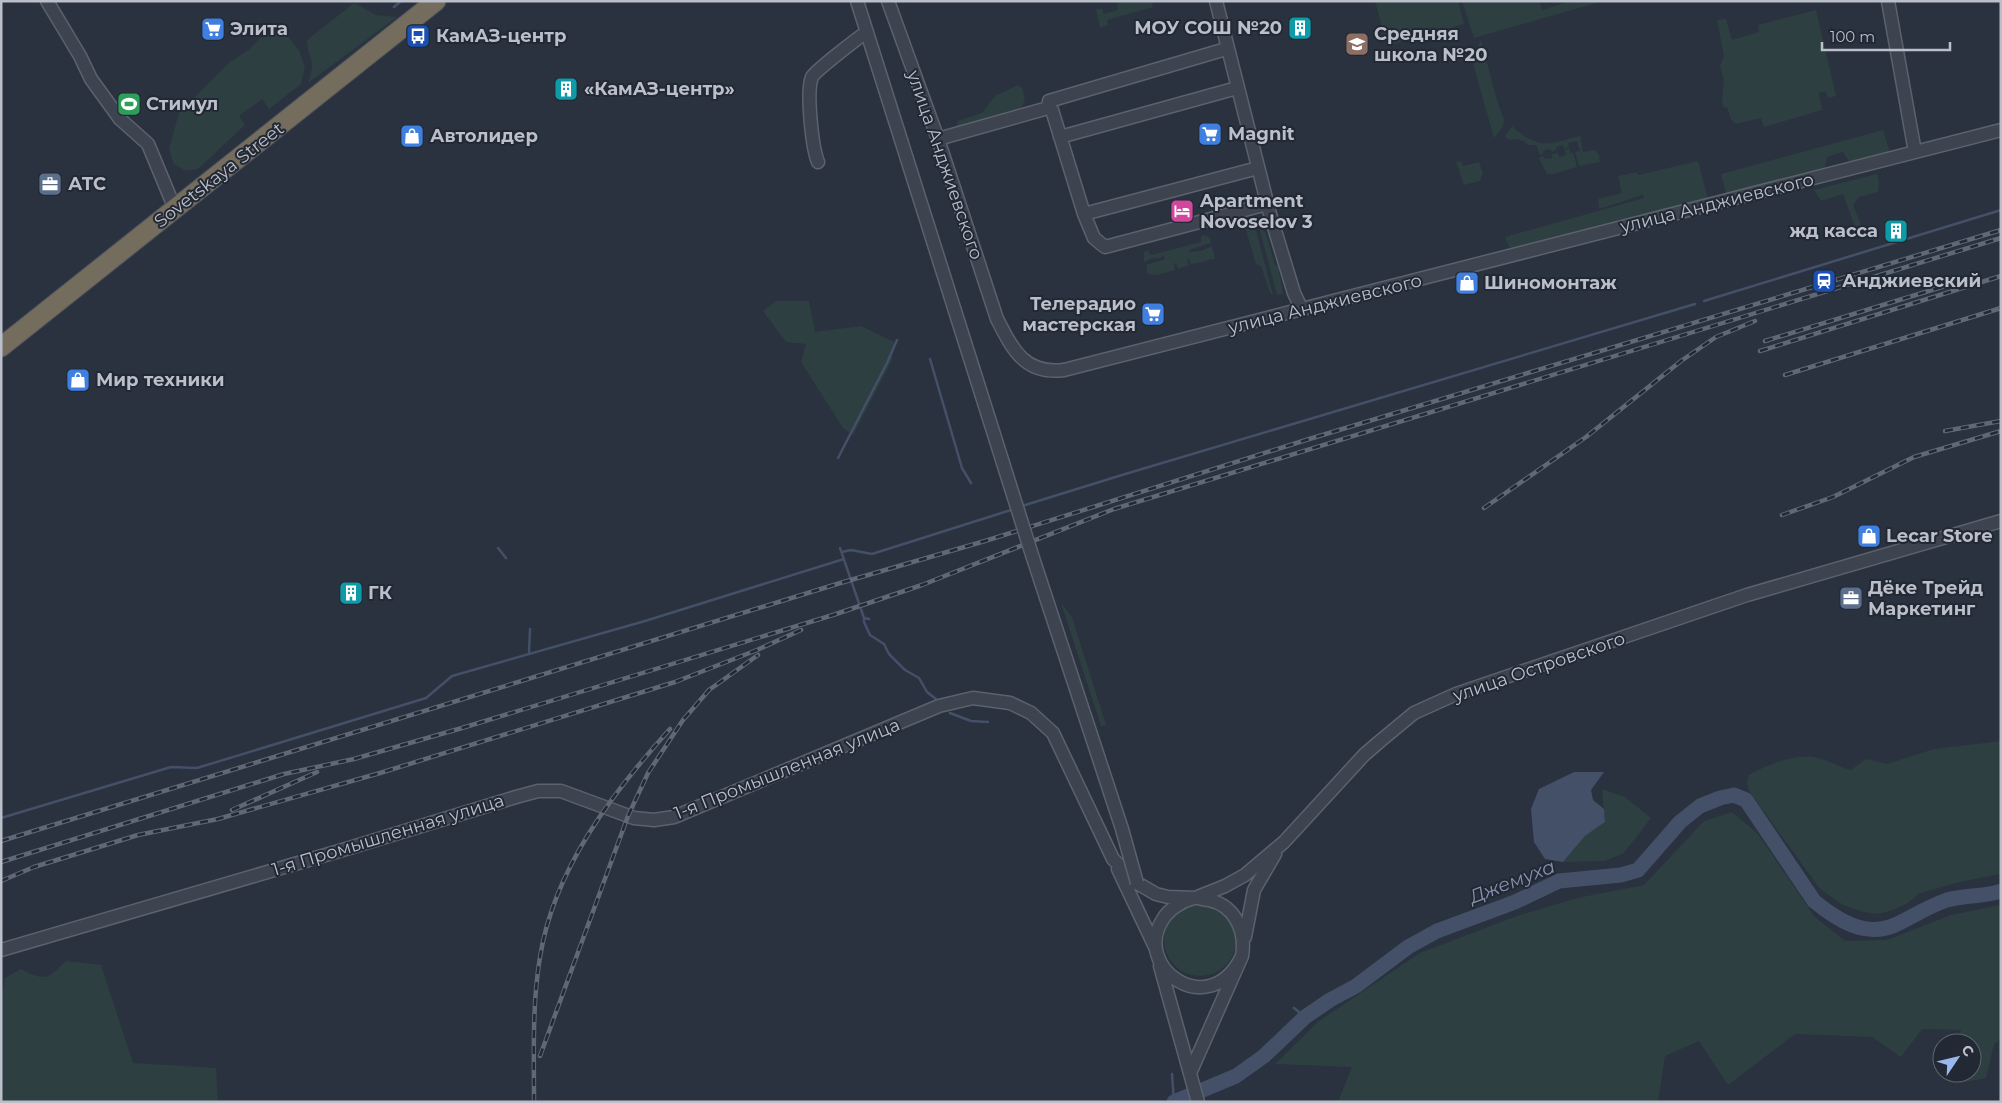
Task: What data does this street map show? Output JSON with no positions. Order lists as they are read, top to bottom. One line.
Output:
{"streets":{"highway":["Sovetskaya Street"],"street":["улица Анджиевского","улица Островского","1-я Промышленная улица"]},"crossings":[["улица Островского","1-я Промышленная улица"]],"water":["Джемуха"],"places":{"building":["МОУ СОШ №20","«КамАЗ-центр»","жд касса","ГК"],"supermarket":["Элита","Magnit","Телерадио мастерская"],"bus stop":["КамАЗ-центр"],"school or university":["Средняя школа №20"],"sports":["Стимул"],"shop":["Автолидер","Шиномонтаж","Мир техники","Lecar Store"],"office":["АТС","Дёке Трейд Маркетинг"],"hotel":["Apartment Novoselov 3"],"station":["Анджиевский"]},"scale_bar":"100 m","north":"top right"}
